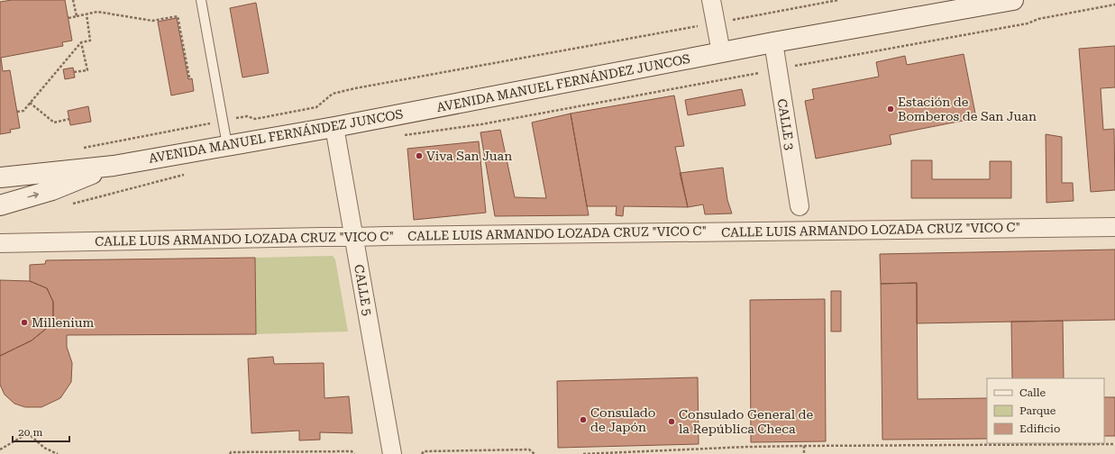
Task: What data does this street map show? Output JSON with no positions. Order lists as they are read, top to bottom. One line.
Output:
{"streets":{"main road":["AVENIDA MANUEL FERNÁNDEZ JUNCOS"],"street":["CALLE 3","CALLE LUIS ARMANDO LOZADA CRUZ \"VICO C\"","CALLE 5"]},"crossings":[["AVENIDA MANUEL FERNÁNDEZ JUNCOS","CALLE 3"],["AVENIDA MANUEL FERNÁNDEZ JUNCOS","CALLE 5"],["CALLE LUIS ARMANDO LOZADA CRUZ \"VICO C\"","CALLE 5"]],"places":["Estación de Bomberos de San Juan","Viva San Juan","Millenium","Consulado de Japón","Consulado General de la República Checa"],"legend":["Calle","Parque","Edificio"],"scale_bar":"20 m"}
